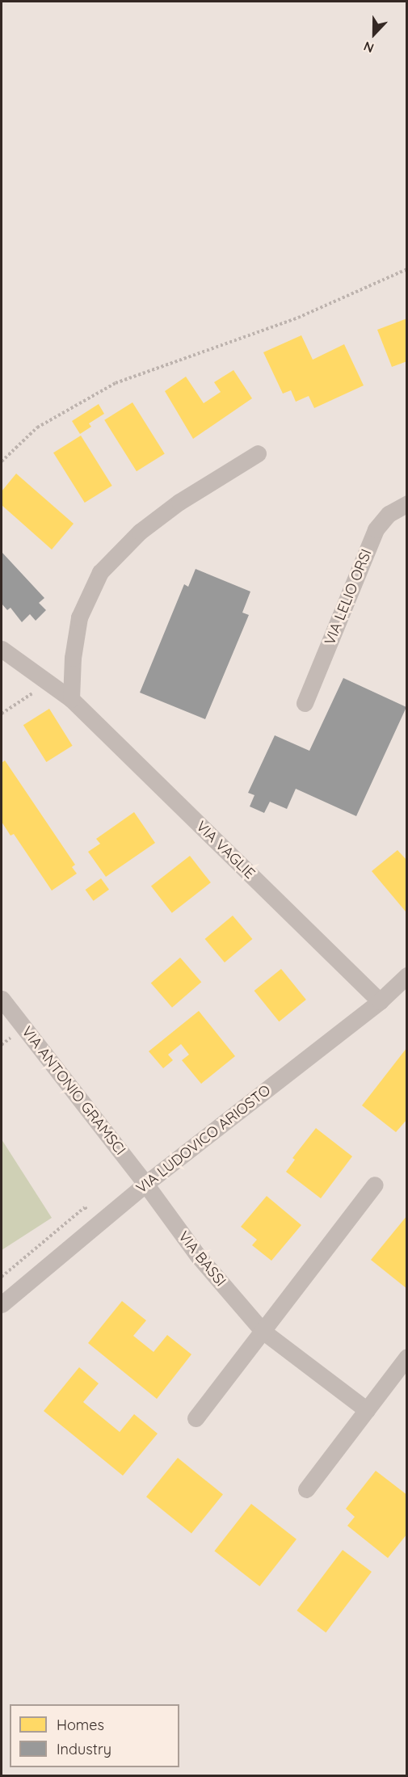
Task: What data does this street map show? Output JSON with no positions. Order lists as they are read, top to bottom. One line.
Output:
{"streets":{"street":["VIA LELIO ORSI","VIA VAGLIE","VIA ANTONIO GRAMSCI","VIA LUDOVICO ARIOSTO","VIA BASSI"]},"crossings":[["VIA VAGLIE","VIA LUDOVICO ARIOSTO"],["VIA ANTONIO GRAMSCI","VIA LUDOVICO ARIOSTO"],["VIA ANTONIO GRAMSCI","VIA BASSI"],["VIA LUDOVICO ARIOSTO","VIA BASSI"]],"legend":["Homes","Industry"],"north":"bottom"}
